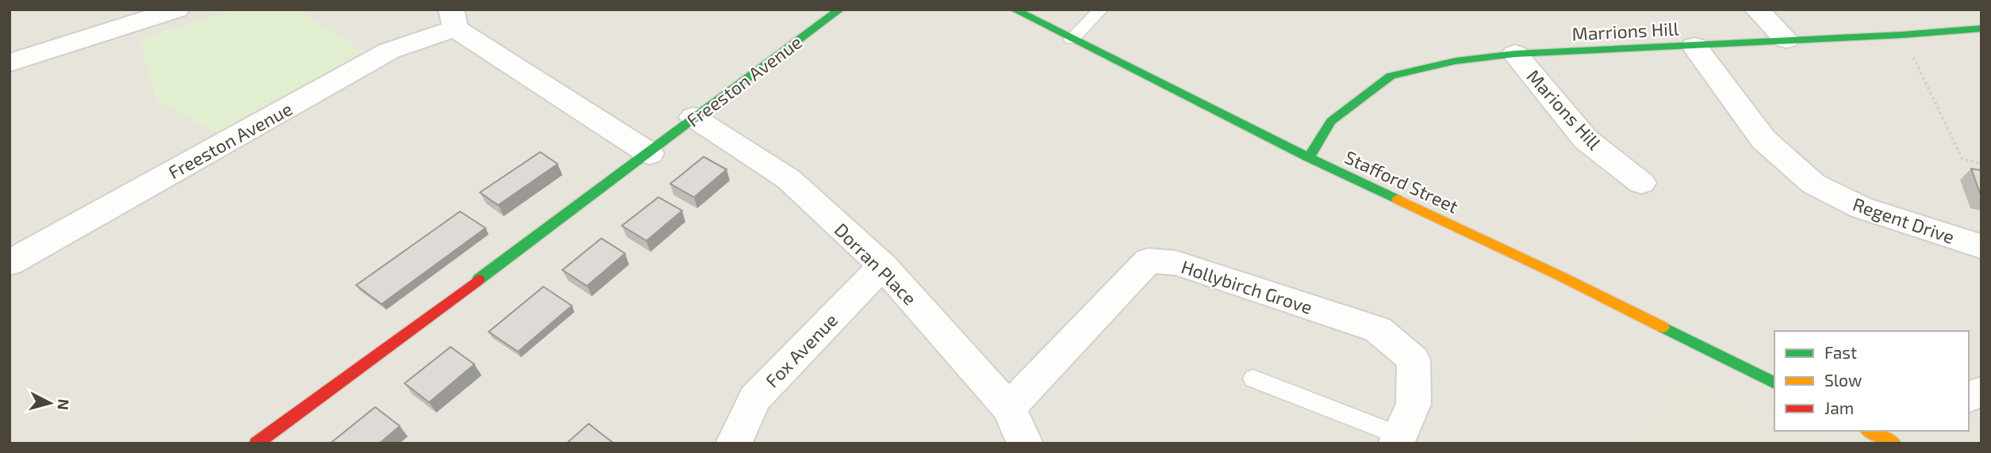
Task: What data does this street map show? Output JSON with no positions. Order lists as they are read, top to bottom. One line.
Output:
{"streets":{"street":["Marrions Hill","Freeston Avenue","Marions Hill","Stafford Street","Regent Drive","Dorran Place","Hollybirch Grove","Fox Avenue"]},"crossings":[["Marrions Hill","Marions Hill"],["Marrions Hill","Stafford Street"],["Marrions Hill","Regent Drive"],["Freeston Avenue","Dorran Place"],["Dorran Place","Hollybirch Grove"],["Dorran Place","Fox Avenue"]],"legend":["Fast","Slow","Jam"],"north":"right"}
